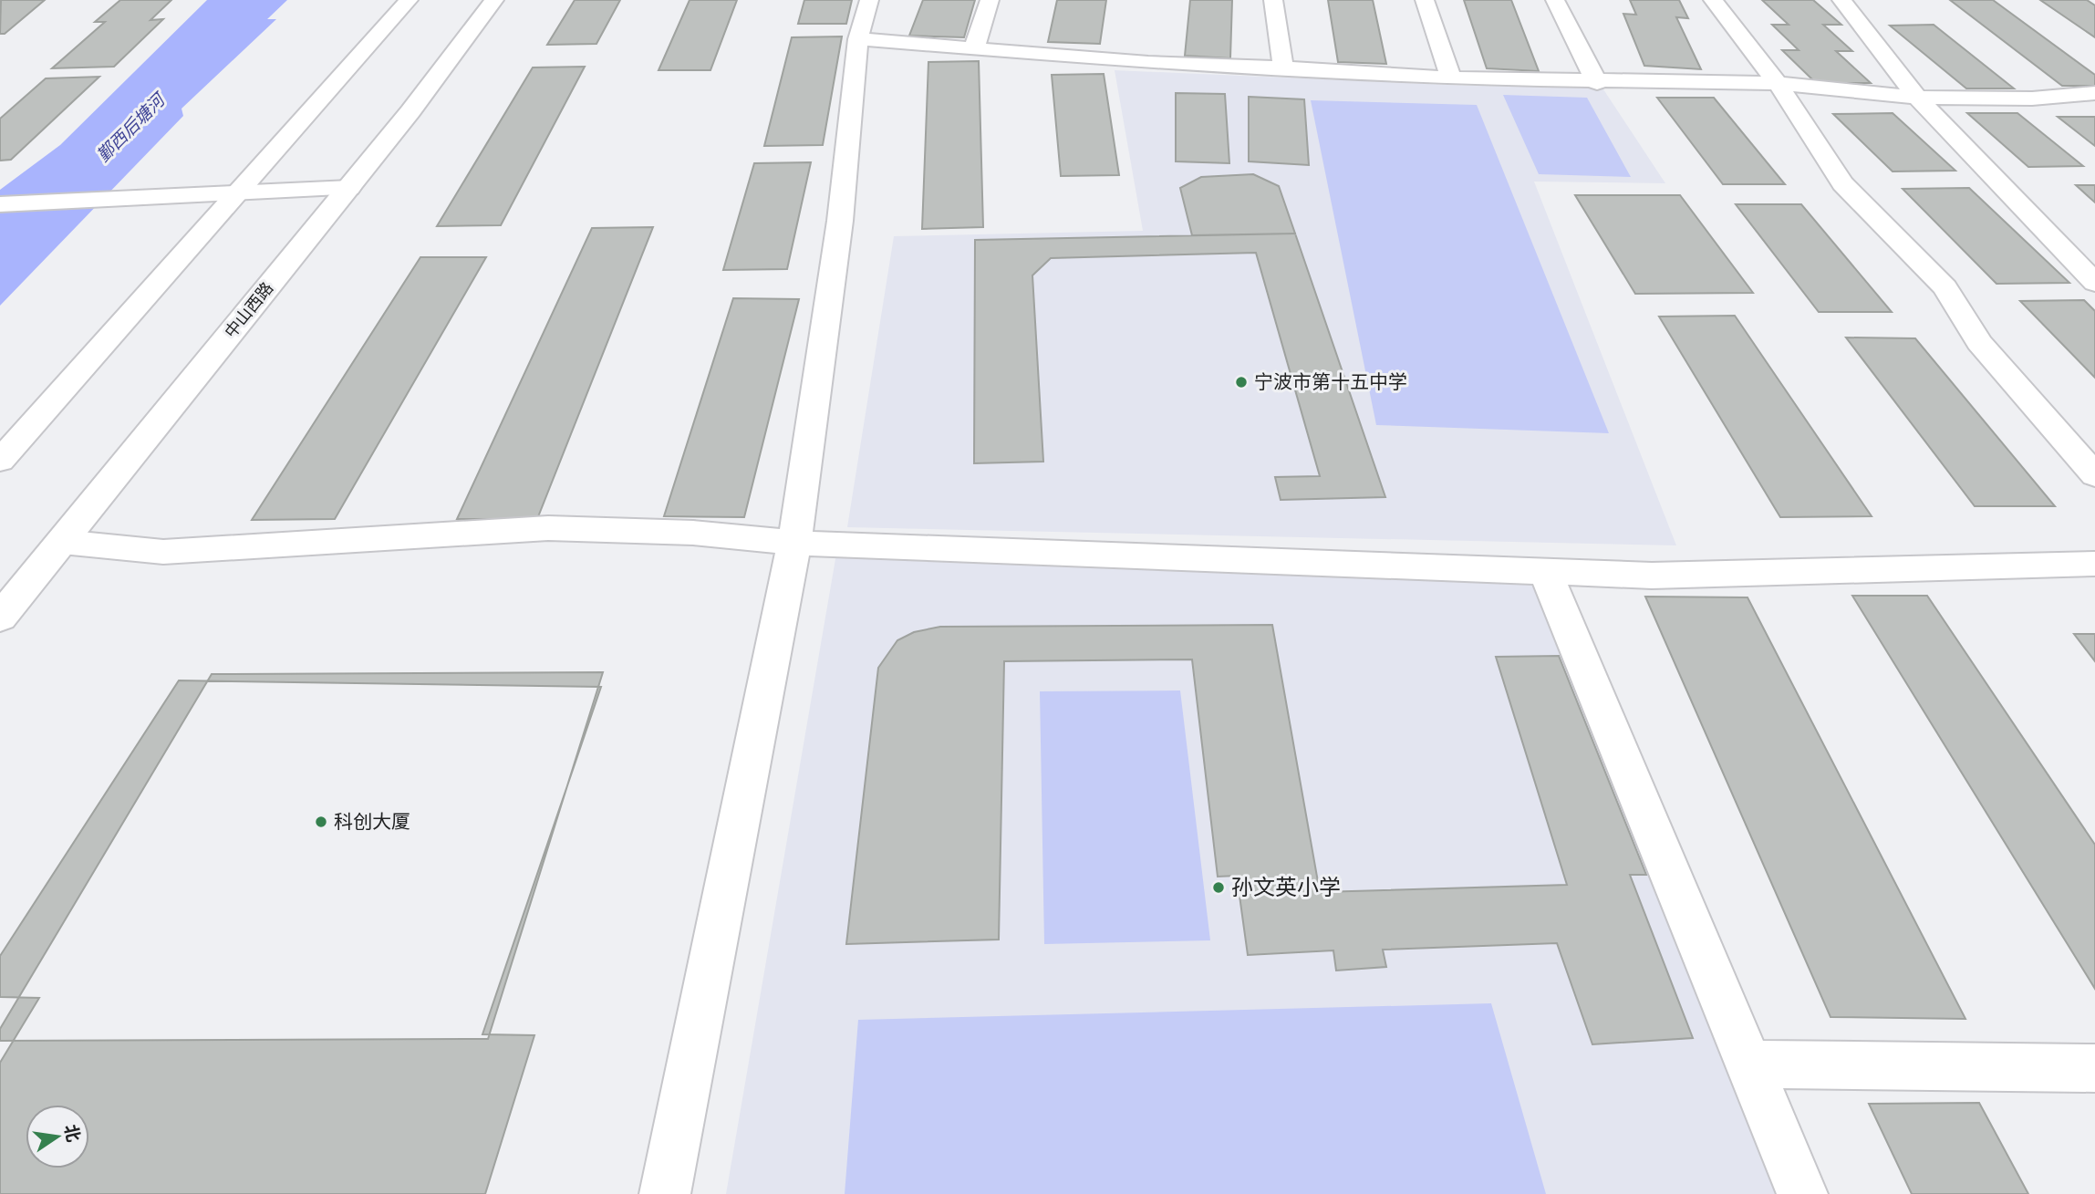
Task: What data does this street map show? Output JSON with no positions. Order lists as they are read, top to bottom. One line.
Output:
{"streets":{"street":["中山西路"]},"water":["鄞西后塘河"],"places":["宁波市第十五中学","科创大厦","孙文英小学"],"north":"right"}
